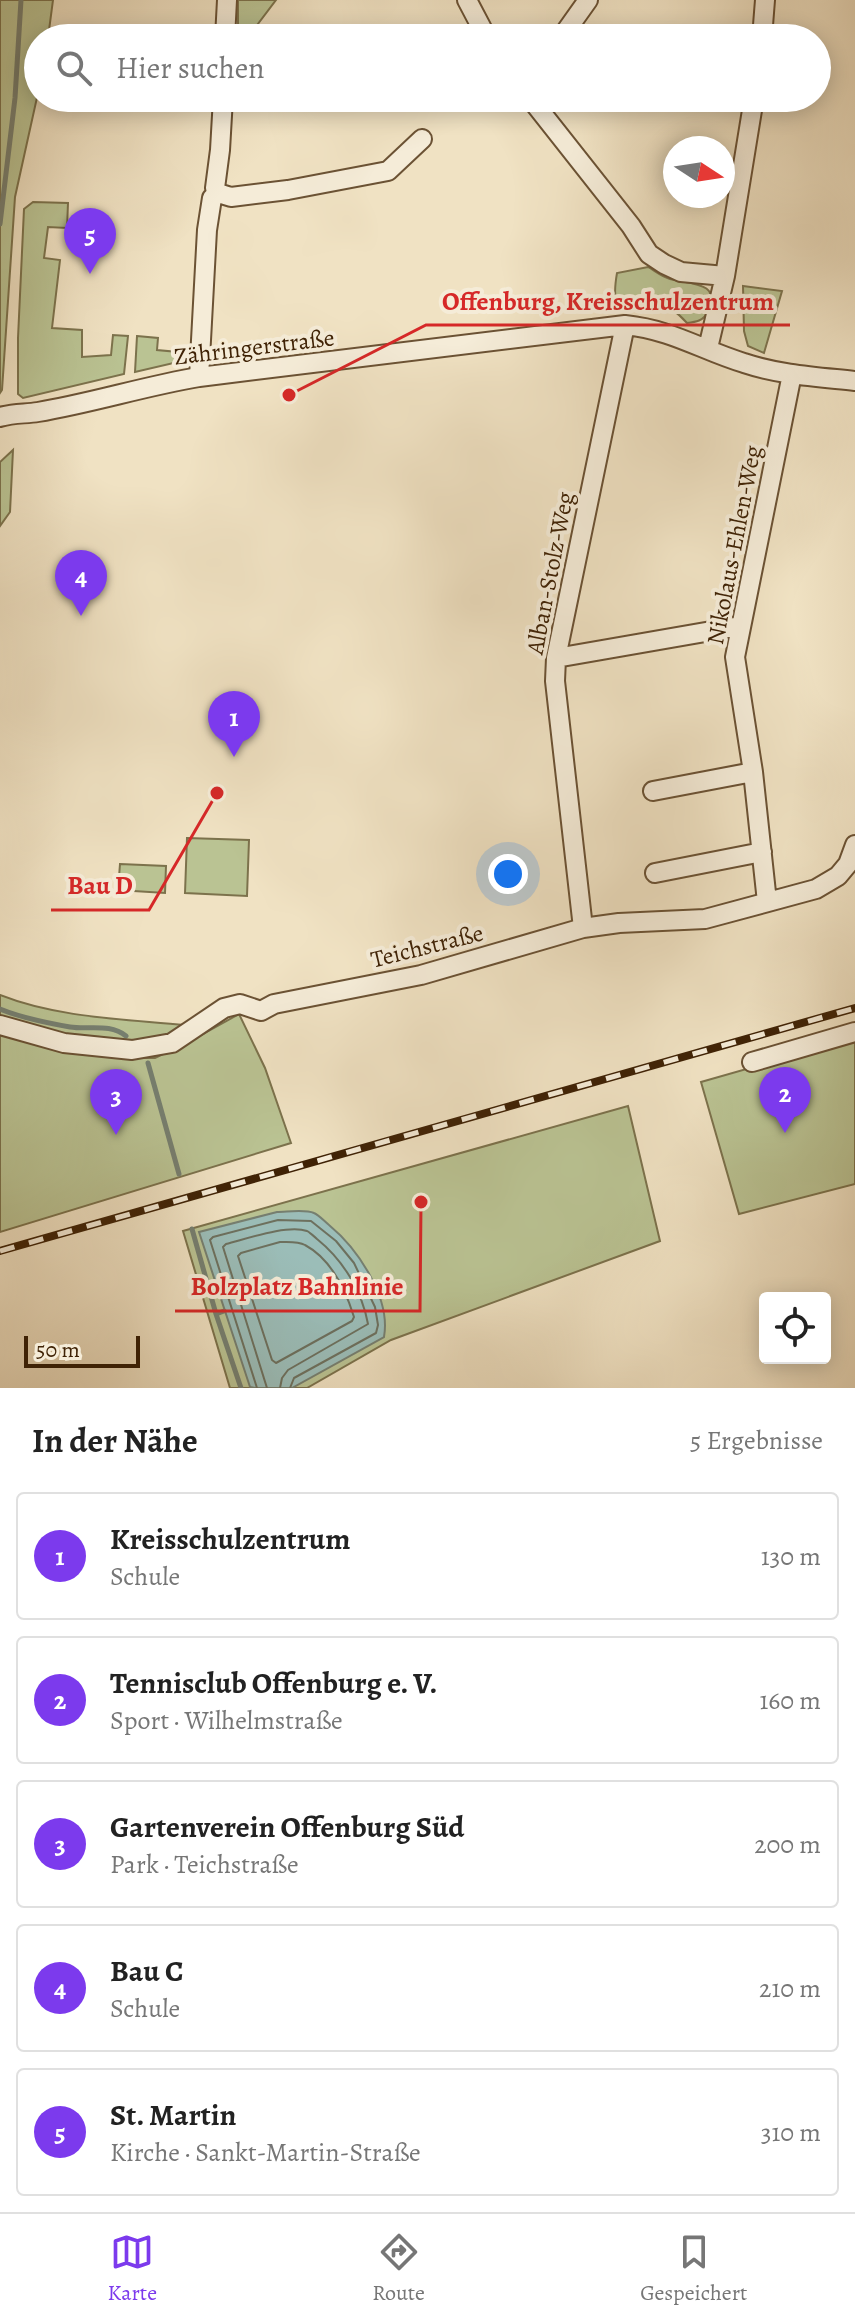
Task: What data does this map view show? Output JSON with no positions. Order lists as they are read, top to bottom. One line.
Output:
{"streets":{"street":["Zähringerstraße","Nikolaus-Ehlen-Weg","Alban-Stolz-Weg","Teichstraße"]},"crossings":[["Zähringerstraße","Nikolaus-Ehlen-Weg"],["Zähringerstraße","Alban-Stolz-Weg"],["Nikolaus-Ehlen-Weg","Teichstraße"],["Alban-Stolz-Weg","Teichstraße"]],"places":["Offenburg, Kreisschulzentrum","Bau D","Bolzplatz Bahnlinie"],"scale_bar":"50 m","north":"right","page":{"search":"Hier suchen","pins":["5","4","1","2","3"],"scale":"50 m","heading":["In der Nähe","5 Ergebnisse"],"list":[{"mark":"1","name":"Kreisschulzentrum","note":"Schule","value":"130 m"},{"mark":"2","name":"Tennisclub Offenburg e. V.","note":"Sport · Wilhelmstraße","value":"160 m"},{"mark":"3","name":"Gartenverein Offenburg Süd","note":"Park · Teichstraße","value":"200 m"},{"mark":"4","name":"Bau C","note":"Schule","value":"210 m"},{"mark":"5","name":"St. Martin","note":"Kirche · Sankt-Martin-Straße","value":"310 m"}],"nav":["Karte","Route","Gespeichert"]}}
